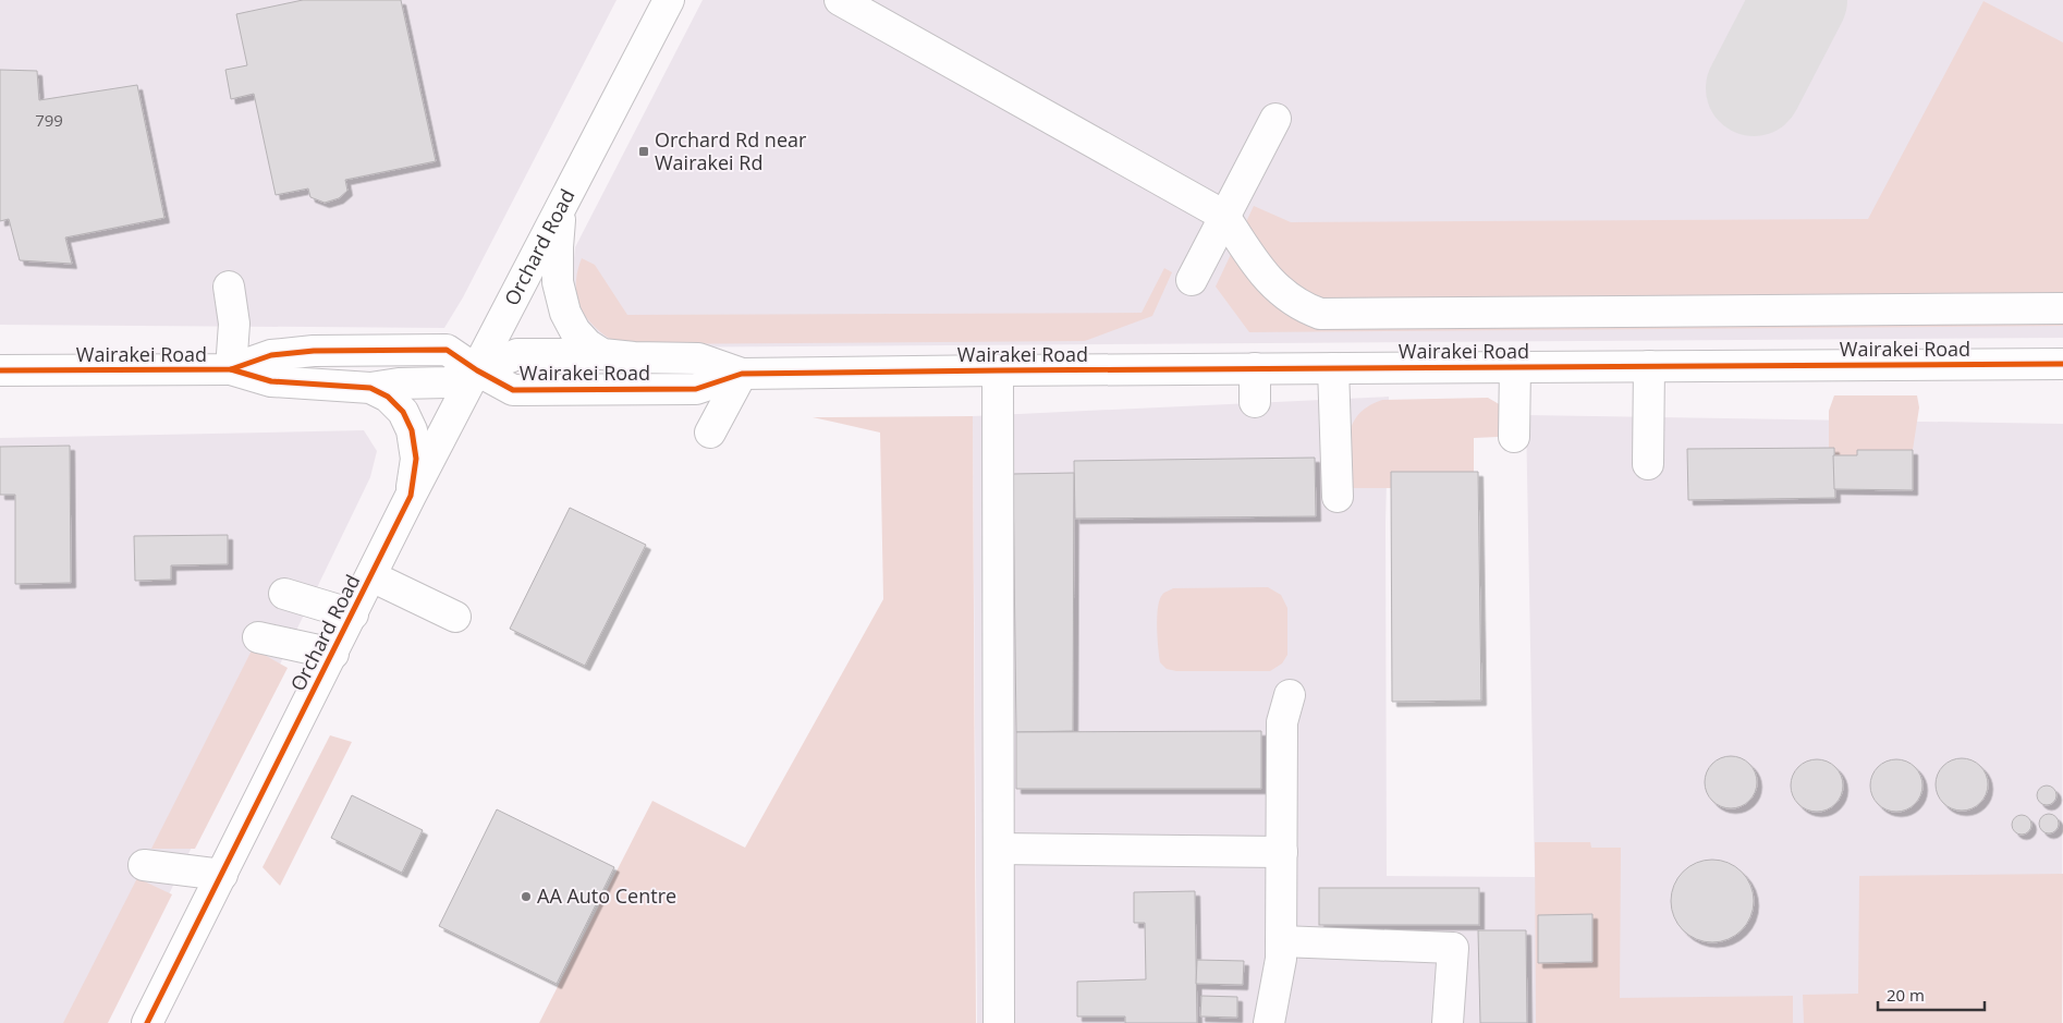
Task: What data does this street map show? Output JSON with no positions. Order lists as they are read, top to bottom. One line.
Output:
{"streets":{"street":["Orchard Road","Wairakei Road"]},"crossings":[["Orchard Road","Wairakei Road"]],"places":{"transit":["Orchard Rd near Wairakei Rd"],"other":["AA Auto Centre"]},"house_numbers":["799"],"scale_bar":"20 m"}
